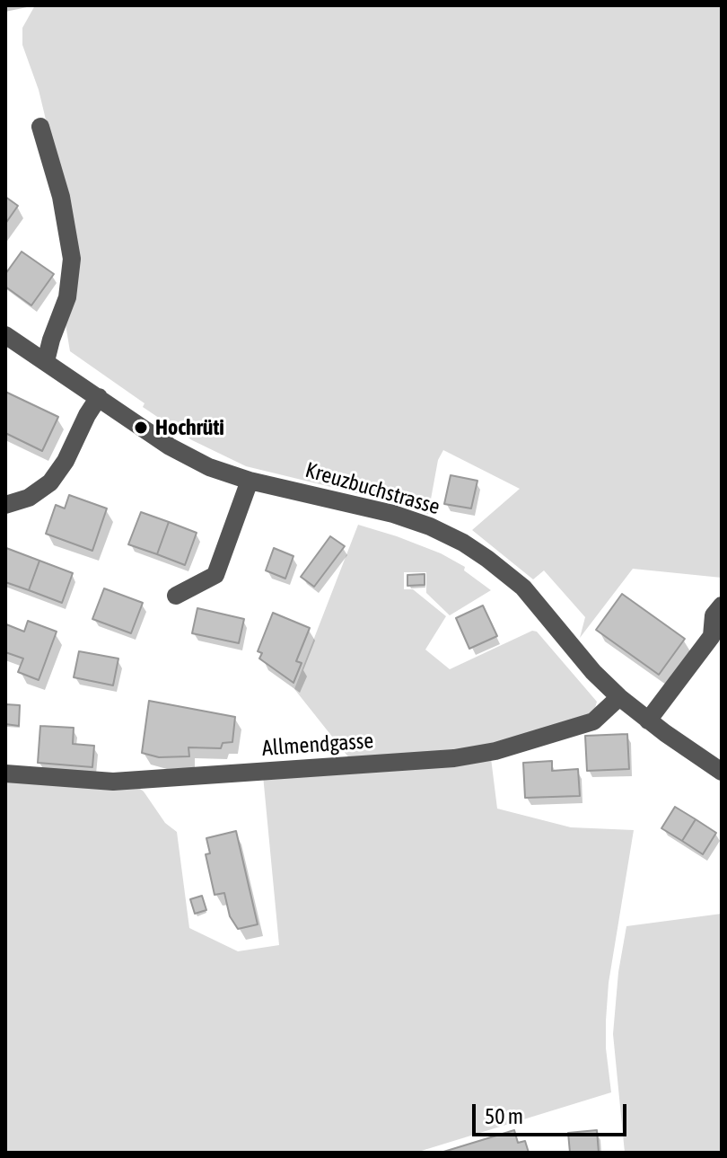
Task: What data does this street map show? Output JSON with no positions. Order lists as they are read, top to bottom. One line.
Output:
{"streets":{"street":["Kreuzbuchstrasse","Allmendgasse"]},"crossings":[["Kreuzbuchstrasse","Allmendgasse"]],"places":["Hochrüti"],"scale_bar":"50 m"}
